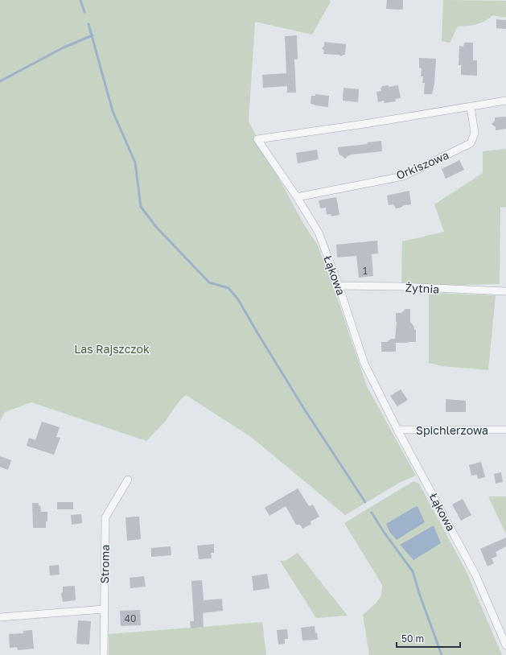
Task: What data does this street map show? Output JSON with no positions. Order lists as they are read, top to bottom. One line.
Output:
{"streets":{"street":["Orkiszowa","Łąkowa","Żytnia","Spichlerzowa","Stroma"]},"crossings":[["Orkiszowa","Łąkowa"],["Łąkowa","Żytnia"],["Łąkowa","Spichlerzowa"]],"parks":["Las Rajszczok"],"house_numbers":["1","40"],"scale_bar":"50 m"}
